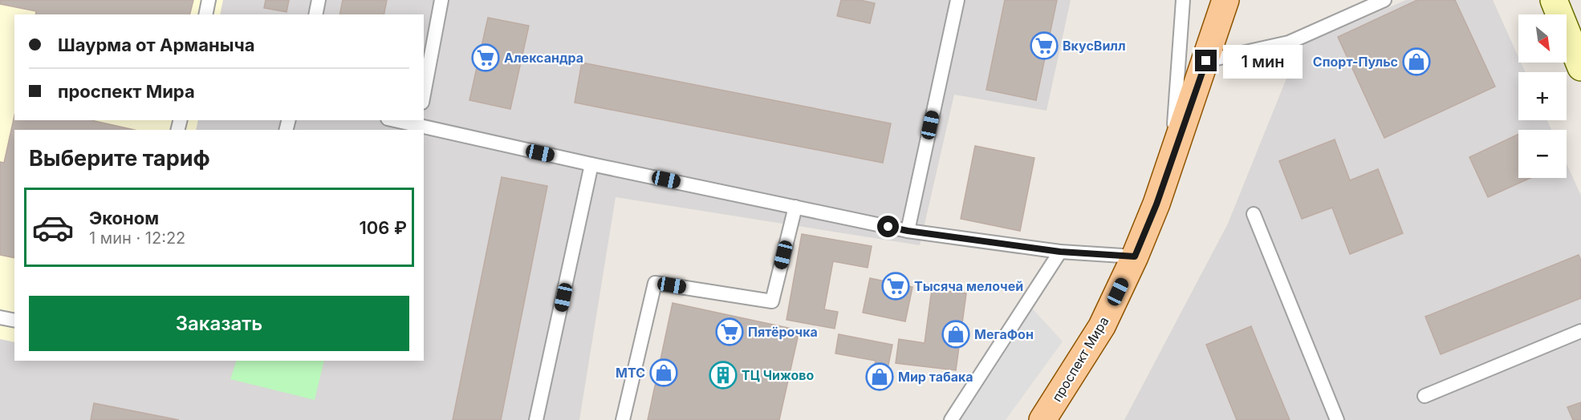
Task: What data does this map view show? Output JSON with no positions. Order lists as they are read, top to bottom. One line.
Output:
{"streets":{"main road":["проспект Мира"]},"places":{"supermarket":["ВкусВилл","Александра","Тысяча мелочей","Пятёрочка"],"shop":["Спорт-Пульс","МегаФон","МТС","Мир табака"],"building":["ТЦ Чижово"]},"north":"bottom right","page":{"map_buttons":["+","−"],"banner":["Шаурма от Арманыча","проспект Мира"],"bubble":"1 мин","heading":"Выберите тариф","list":[{"name":"Эконом","note":"1 мин · 12:22","value":"106 ₽"}],"buttons":"Заказать"}}
